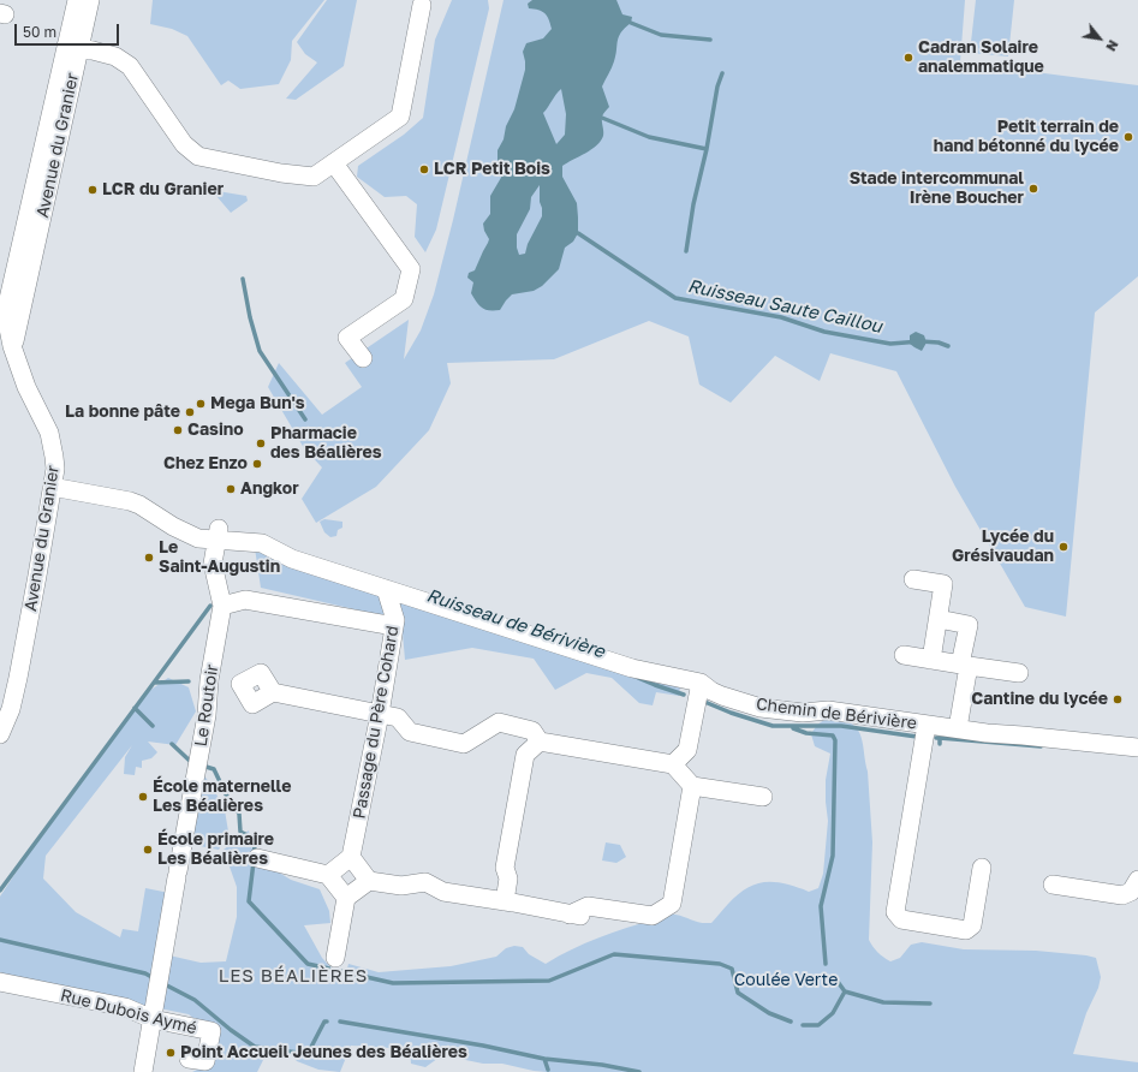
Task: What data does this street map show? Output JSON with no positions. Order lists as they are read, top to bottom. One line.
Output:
{"streets":{"street":["Avenue du Granier","Le Routoir","Chemin de Bérivière","Passage du Père Cohard","Rue Dubois Aymé"]},"crossings":[["Avenue du Granier","Chemin de Bérivière"],["Le Routoir","Chemin de Bérivière"],["Le Routoir","Rue Dubois Aymé"],["Chemin de Bérivière","Passage du Père Cohard"]],"districts":["LES BÉALIÈRES"],"water":["Ruisseau Saute Caillou","Ruisseau de Bérivière"],"parks":["Coulée Verte"],"places":["Cadran Solaire analemmatique","Petit terrain de hand bétonné du lycée","LCR Petit Bois","Stade intercommunal Irène Boucher","LCR du Granier","Mega Bun's","La bonne pâte","Casino","Pharmacie des Béalières","Chez Enzo","Angkor","Lycée du Grésivaudan","Le Saint-Augustin","Cantine du lycée","École maternelle Les Béalières","École primaire Les Béalières","Point Accueil Jeunes des Béalières"],"scale_bar":"50 m","north":"bottom right"}
